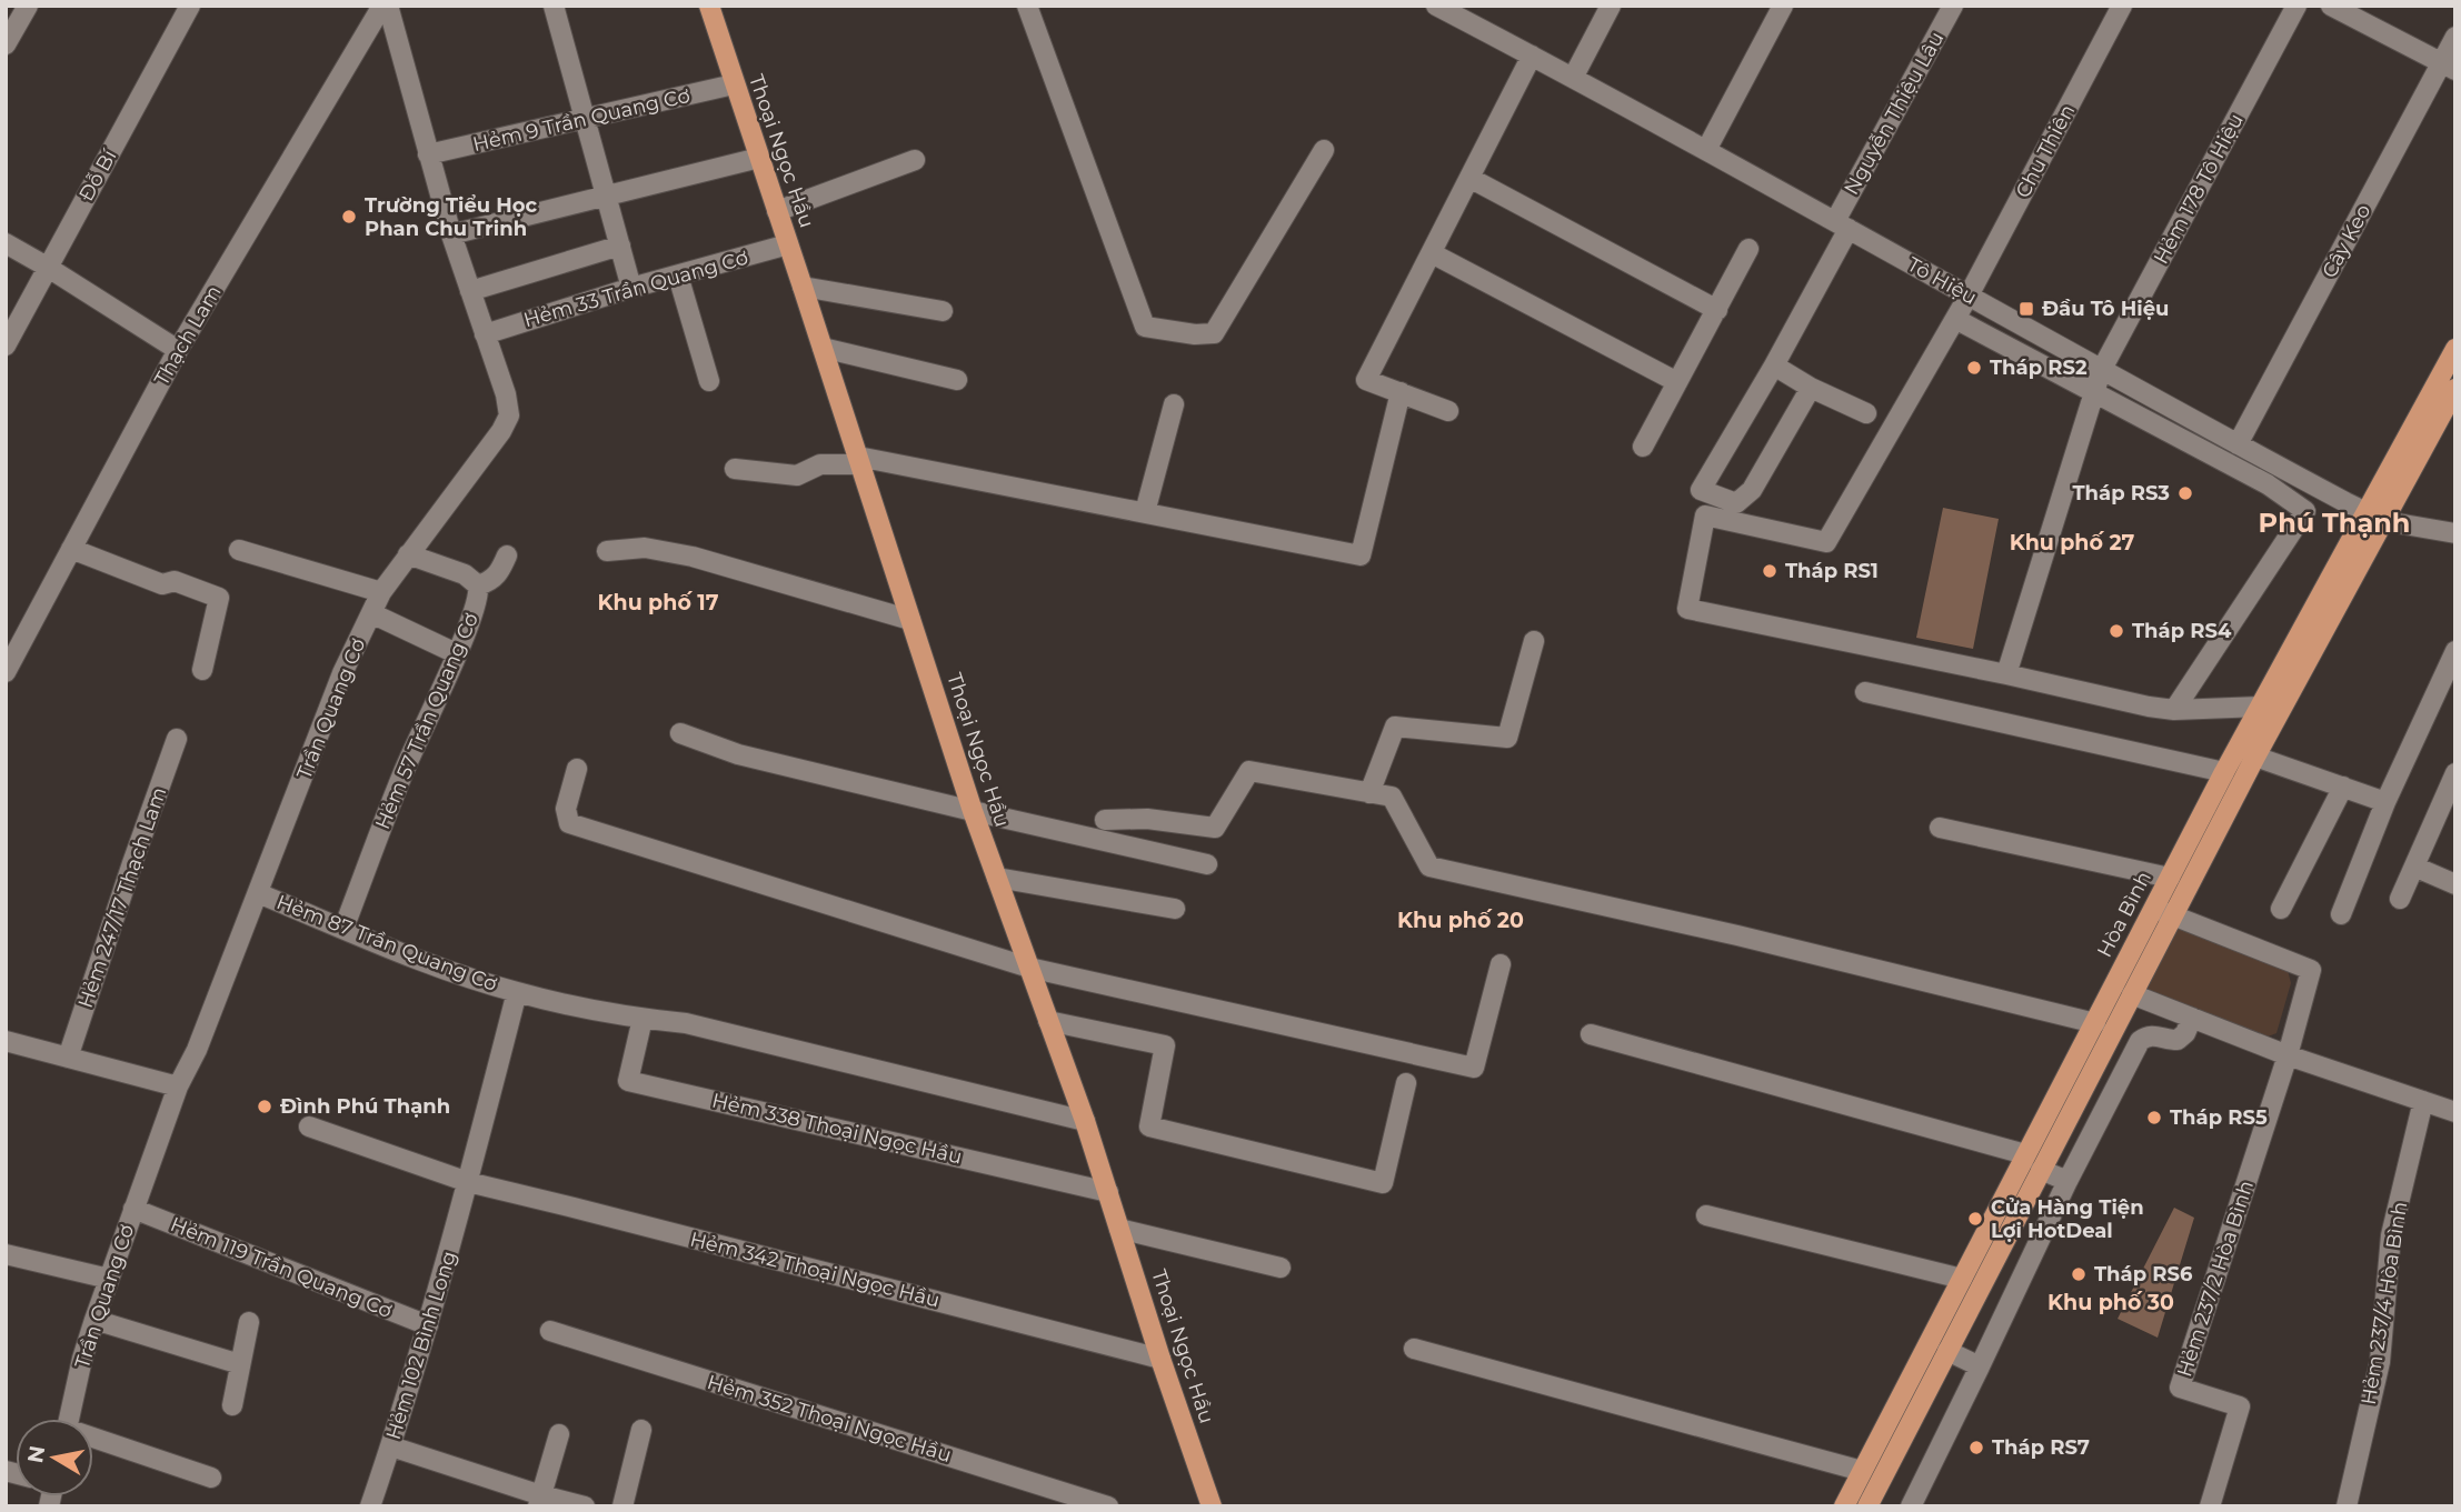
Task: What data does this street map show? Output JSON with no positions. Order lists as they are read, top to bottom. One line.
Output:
{"streets":{"main road":["Thoại Ngọc Hầu","Hòa Bình"],"street":["Nguyễn Thiệu Lâu","Hẻm 9 Trần Quang Cơ","Chu Thiên","Đỗ Bí","Hẻm 178 Tô Hiệu","Cây Keo","Tô Hiệu","Hẻm 33 Trần Quang Cơ","Thạch Lam","Trần Quang Cơ","Hẻm 57 Trần Quang Cơ","Hẻm 247/17 Thạch Lam","Hẻm 87 Trần Quang Cơ","Hẻm 338 Thoại Ngọc Hầu","Hẻm 119 Trần Quang Cơ","Hẻm 342 Thoại Ngọc Hầu","Hẻm 237/2 Hòa Bình","Hẻm 237/4 Hòa Bình","Hẻm 102 Bình Long","Hẻm 352 Thoại Ngọc Hầu"]},"crossings":[["Nguyễn Thiệu Lâu","Tô Hiệu"],["Hẻm 9 Trần Quang Cơ","Thoại Ngọc Hầu"],["Hẻm 9 Trần Quang Cơ","Trần Quang Cơ"],["Thoại Ngọc Hầu","Hẻm 33 Trần Quang Cơ"],["Thoại Ngọc Hầu","Hẻm 87 Trần Quang Cơ"],["Thoại Ngọc Hầu","Hẻm 338 Thoại Ngọc Hầu"],["Thoại Ngọc Hầu","Hẻm 342 Thoại Ngọc Hầu"],["Chu Thiên","Hẻm 178 Tô Hiệu"],["Chu Thiên","Tô Hiệu"],["Hẻm 178 Tô Hiệu","Tô Hiệu"],["Cây Keo","Tô Hiệu"],["Tô Hiệu","Hòa Bình"],["Hẻm 33 Trần Quang Cơ","Trần Quang Cơ"],["Trần Quang Cơ","Hẻm 57 Trần Quang Cơ"],["Trần Quang Cơ","Hẻm 87 Trần Quang Cơ"],["Trần Quang Cơ","Hẻm 119 Trần Quang Cơ"],["Hẻm 57 Trần Quang Cơ","Hẻm 87 Trần Quang Cơ"],["Hẻm 87 Trần Quang Cơ","Hẻm 338 Thoại Ngọc Hầu"],["Hẻm 87 Trần Quang Cơ","Hẻm 102 Bình Long"],["Hẻm 119 Trần Quang Cơ","Hẻm 102 Bình Long"],["Hẻm 342 Thoại Ngọc Hầu","Hẻm 102 Bình Long"]],"districts":["Phú Thạnh","Khu phố 27","Khu phố 17","Khu phố 20","Khu phố 30"],"places":{"other":["Trường Tiểu Học Phan Chu Trinh","Tháp RS2","Tháp RS3","Tháp RS1","Tháp RS4","Đình Phú Thạnh","Tháp RS5","Cửa Hàng Tiện Lợi HotDeal","Tháp RS6","Tháp RS7"],"transit":["Đầu Tô Hiệu"]},"north":"left"}
